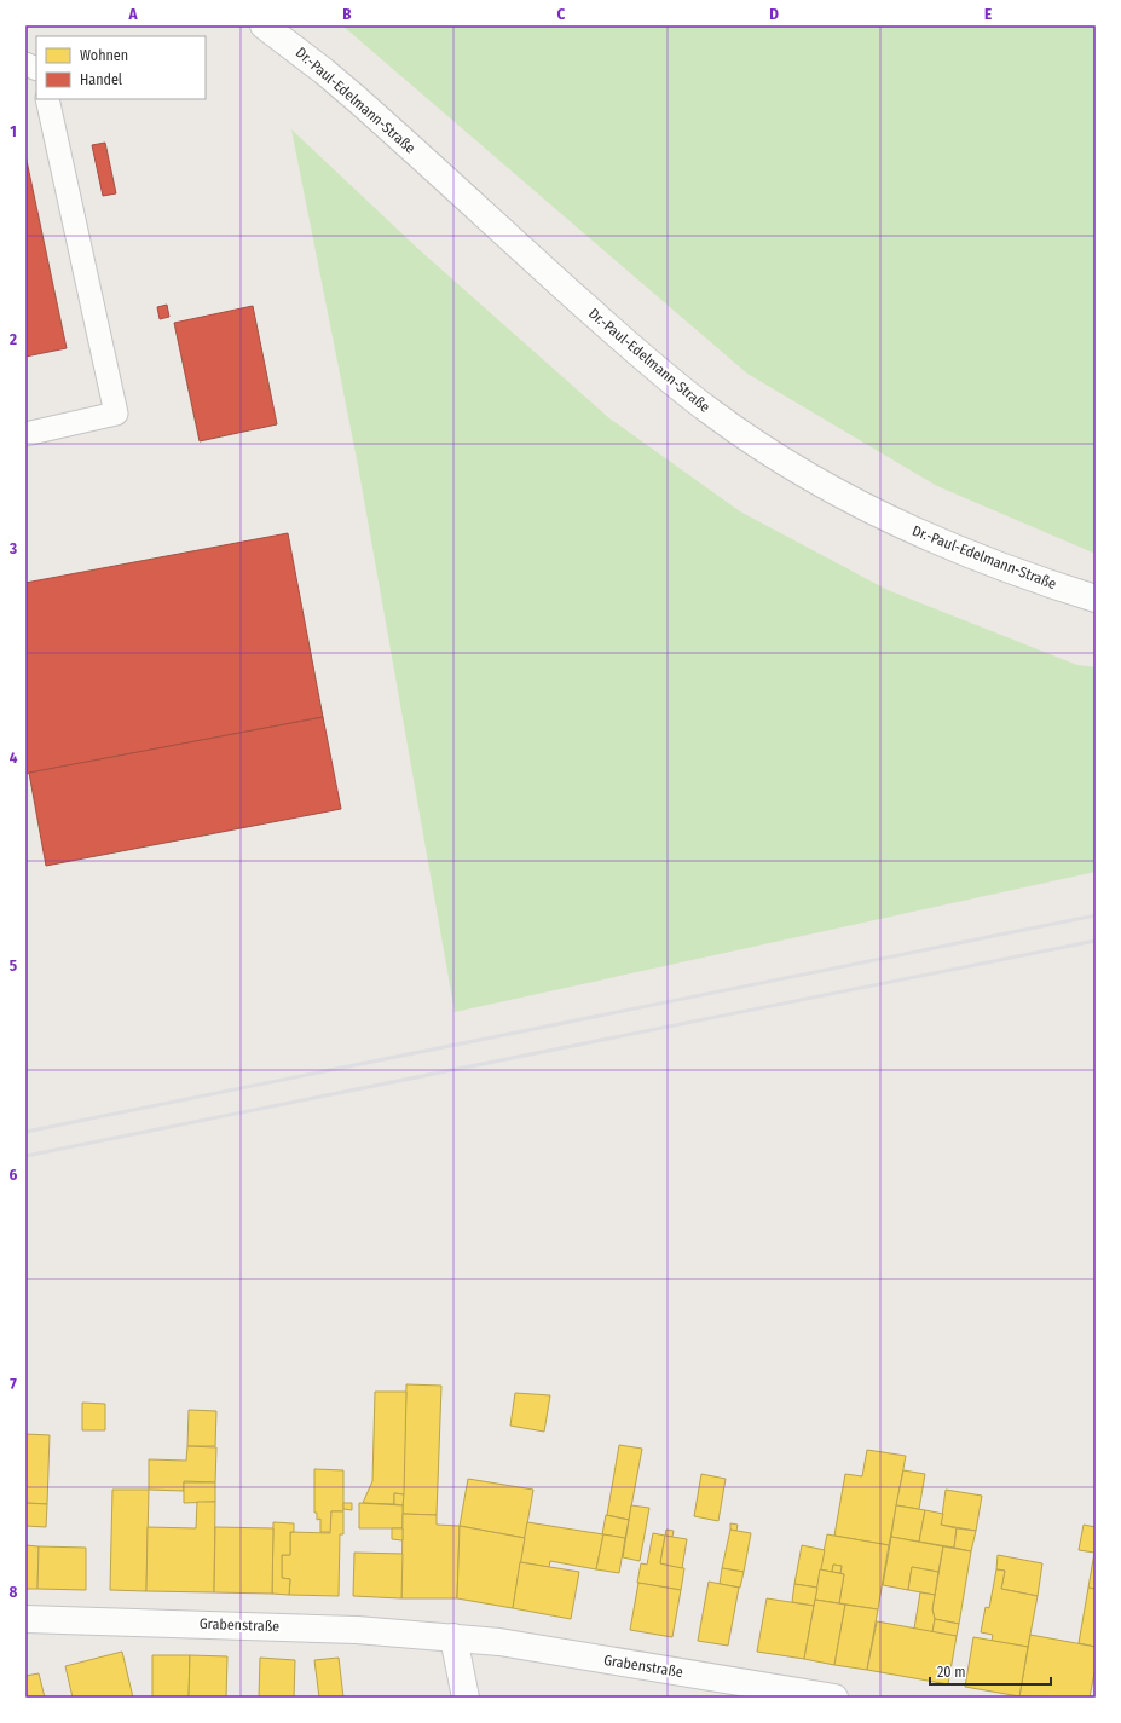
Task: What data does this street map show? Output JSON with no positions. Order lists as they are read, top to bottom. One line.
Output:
{"streets":{"street":["Dr.-Paul-Edelmann-Straße","Grabenstraße"]},"legend":["Wohnen","Handel"],"scale_bar":"20 m","grid":{"columns":["A","B","C","D","E"],"rows":["1","2","3","4","5","6","7","8"]}}
